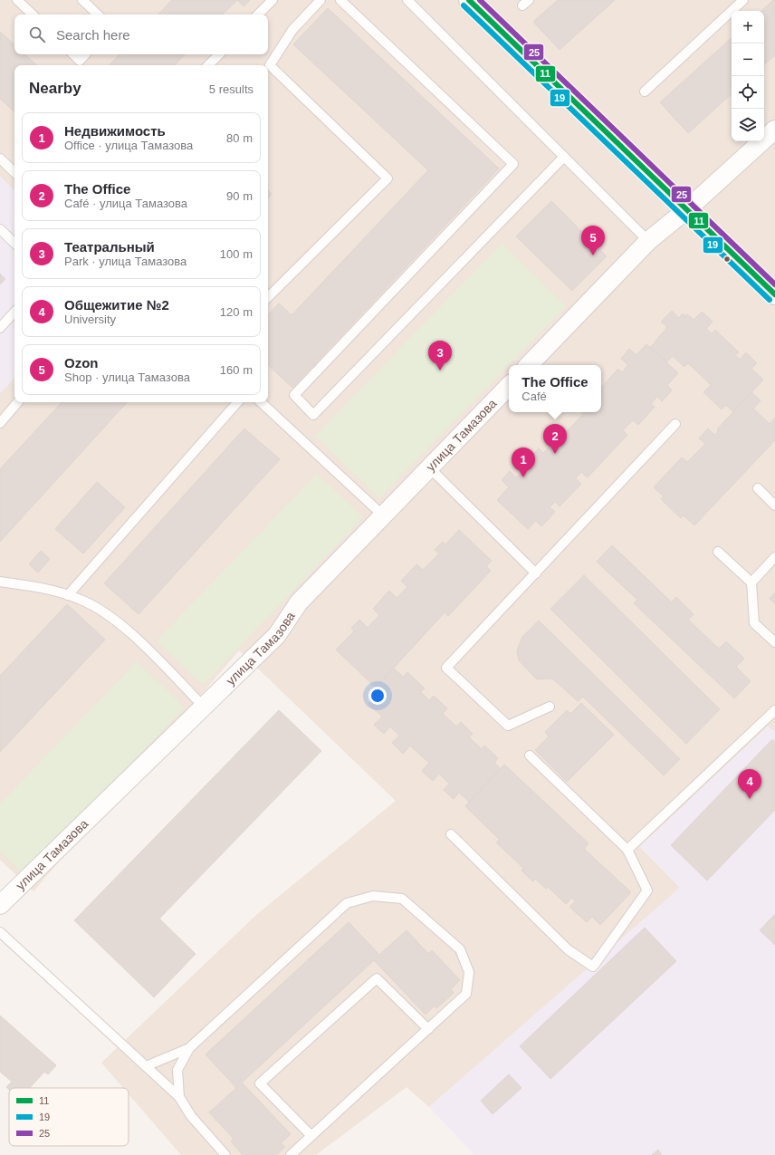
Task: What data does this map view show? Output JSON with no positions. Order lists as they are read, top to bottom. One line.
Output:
{"streets":{"street":["улица Тамазова"]},"lines":["transit line 11","transit line 25","transit line 19"],"legend":["11","19","25"],"page":{"map_buttons":["+","−"],"search":"Search here","heading":["Nearby","5 results"],"list":[{"mark":"1","name":"Недвижимость","note":"Office · улица Тамазова","value":"80 m"},{"mark":"2","name":"The Office","note":"Café · улица Тамазова","value":"90 m"},{"mark":"3","name":"Театральный","note":"Park · улица Тамазова","value":"100 m"},{"mark":"4","name":"Общежитие №2","note":"University","value":"120 m"},{"mark":"5","name":"Ozon","note":"Shop · улица Тамазова","value":"160 m"}],"pins":["5","3","2","1","4"],"popup":["The Office","Café"]}}
